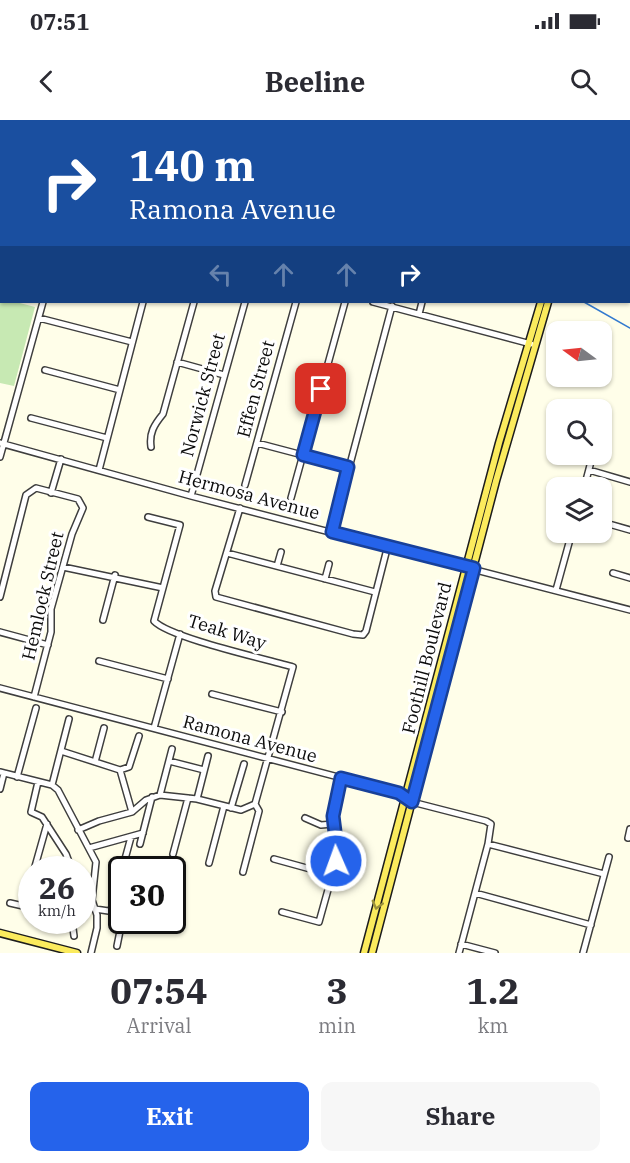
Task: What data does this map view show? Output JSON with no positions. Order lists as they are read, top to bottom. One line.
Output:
{"streets":{"main road":["Foothill Boulevard"],"street":["Effen Street","Norwick Street","Hermosa Avenue","Hemlock Street","Teak Way","Ramona Avenue"]},"crossings":[["Norwick Street","Hermosa Avenue"],["Hermosa Avenue","Foothill Boulevard"],["Hemlock Street","Ramona Avenue"],["Foothill Boulevard","Ramona Avenue"]],"north":"left","page":{"status":"07:51","header":"Beeline","turn":["140 m","Ramona Avenue"],"speed":"26 km/h","limit":"30","eta":["07:54","Arrival","3","min","1.2","km"],"buttons":["Exit","Share"]}}
